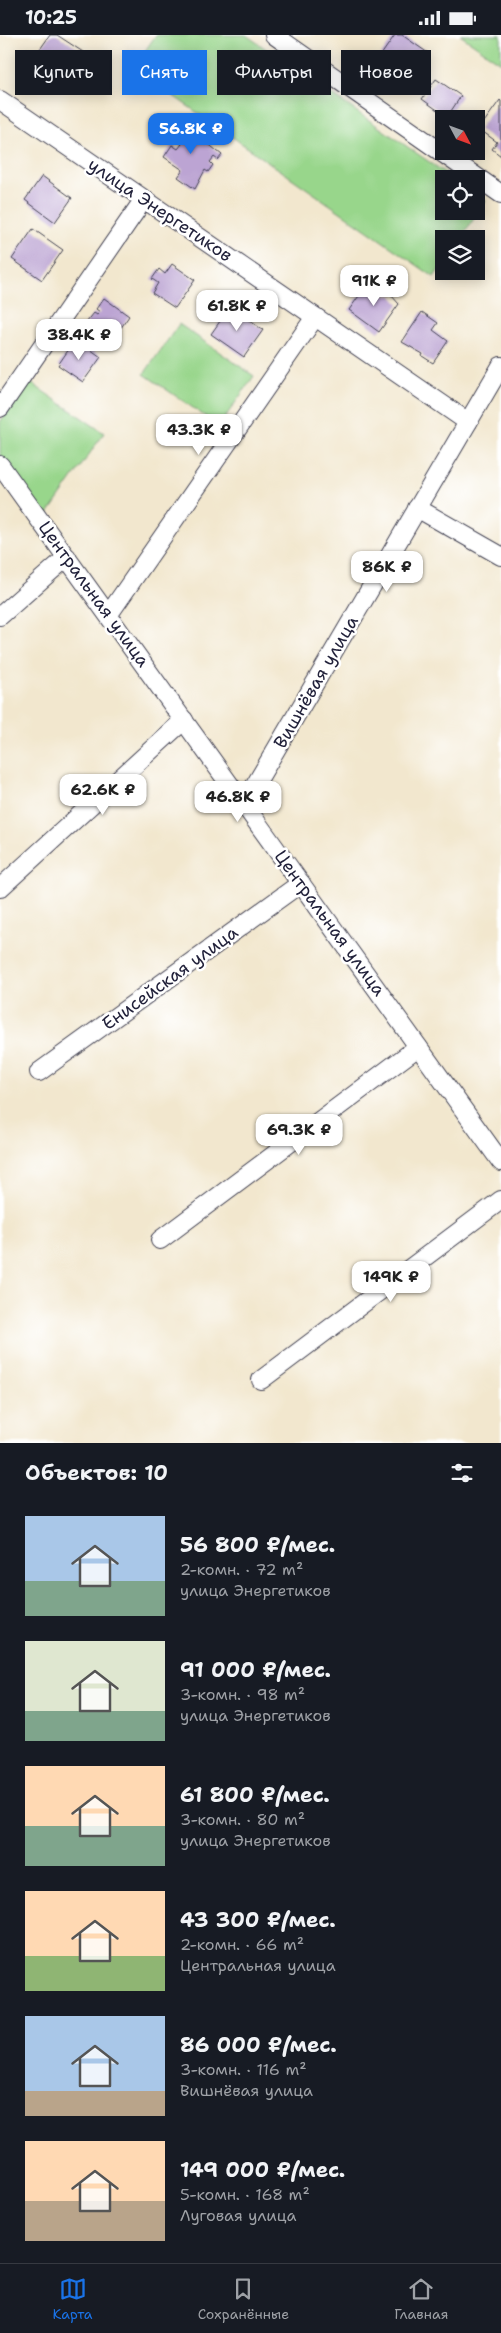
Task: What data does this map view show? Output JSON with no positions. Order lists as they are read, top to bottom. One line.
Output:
{"streets":{"street":["улица Энергетиков","Центральная улица","Вишнёвая улица","Енисейская улица"]},"crossings":[["улица Энергетиков","Вишнёвая улица"],["Центральная улица","Вишнёвая улица"],["Центральная улица","Енисейская улица"]],"north":"bottom right","page":{"status":"10:25","chip":["Купить","Снять","Фильтры","Новое"],"price":["56.8K ₽","91K ₽","61.8K ₽","38.4K ₽","43.3K ₽","86K ₽","62.6K ₽","46.8K ₽","69.3K ₽","149K ₽"],"heading":"Объектов: 10","list":[{"name":"56 800 ₽/мес.","note":"2-комн. · 72 m² · улица Энергетиков"},{"name":"91 000 ₽/мес.","note":"3-комн. · 98 m² · улица Энергетиков"},{"name":"61 800 ₽/мес.","note":"3-комн. · 80 m² · улица Энергетиков"},{"name":"43 300 ₽/мес.","note":"2-комн. · 66 m² · Центральная улица"},{"name":"86 000 ₽/мес.","note":"3-комн. · 116 m² · Вишнёвая улица"},{"name":"149 000 ₽/мес.","note":"5-комн. · 168 m² · Луговая улица"}],"tabs":["Карта","Сохранённые","Главная"]}}
